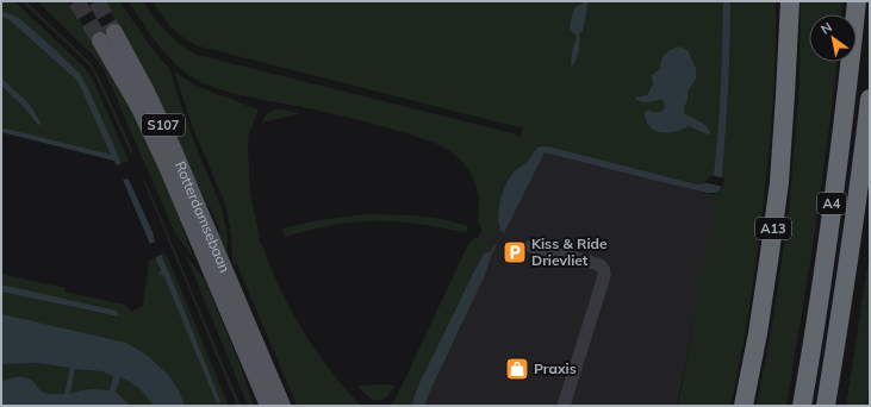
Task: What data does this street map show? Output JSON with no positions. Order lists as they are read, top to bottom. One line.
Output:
{"streets":{"highway":["A4","A13"],"main road":["S107","Rotterdamsebaan"]},"crossings":[["S107","Rotterdamsebaan"]],"places":{"parking":["Kiss & Ride Drievliet"],"shop":["Praxis"]},"north":"top left"}
